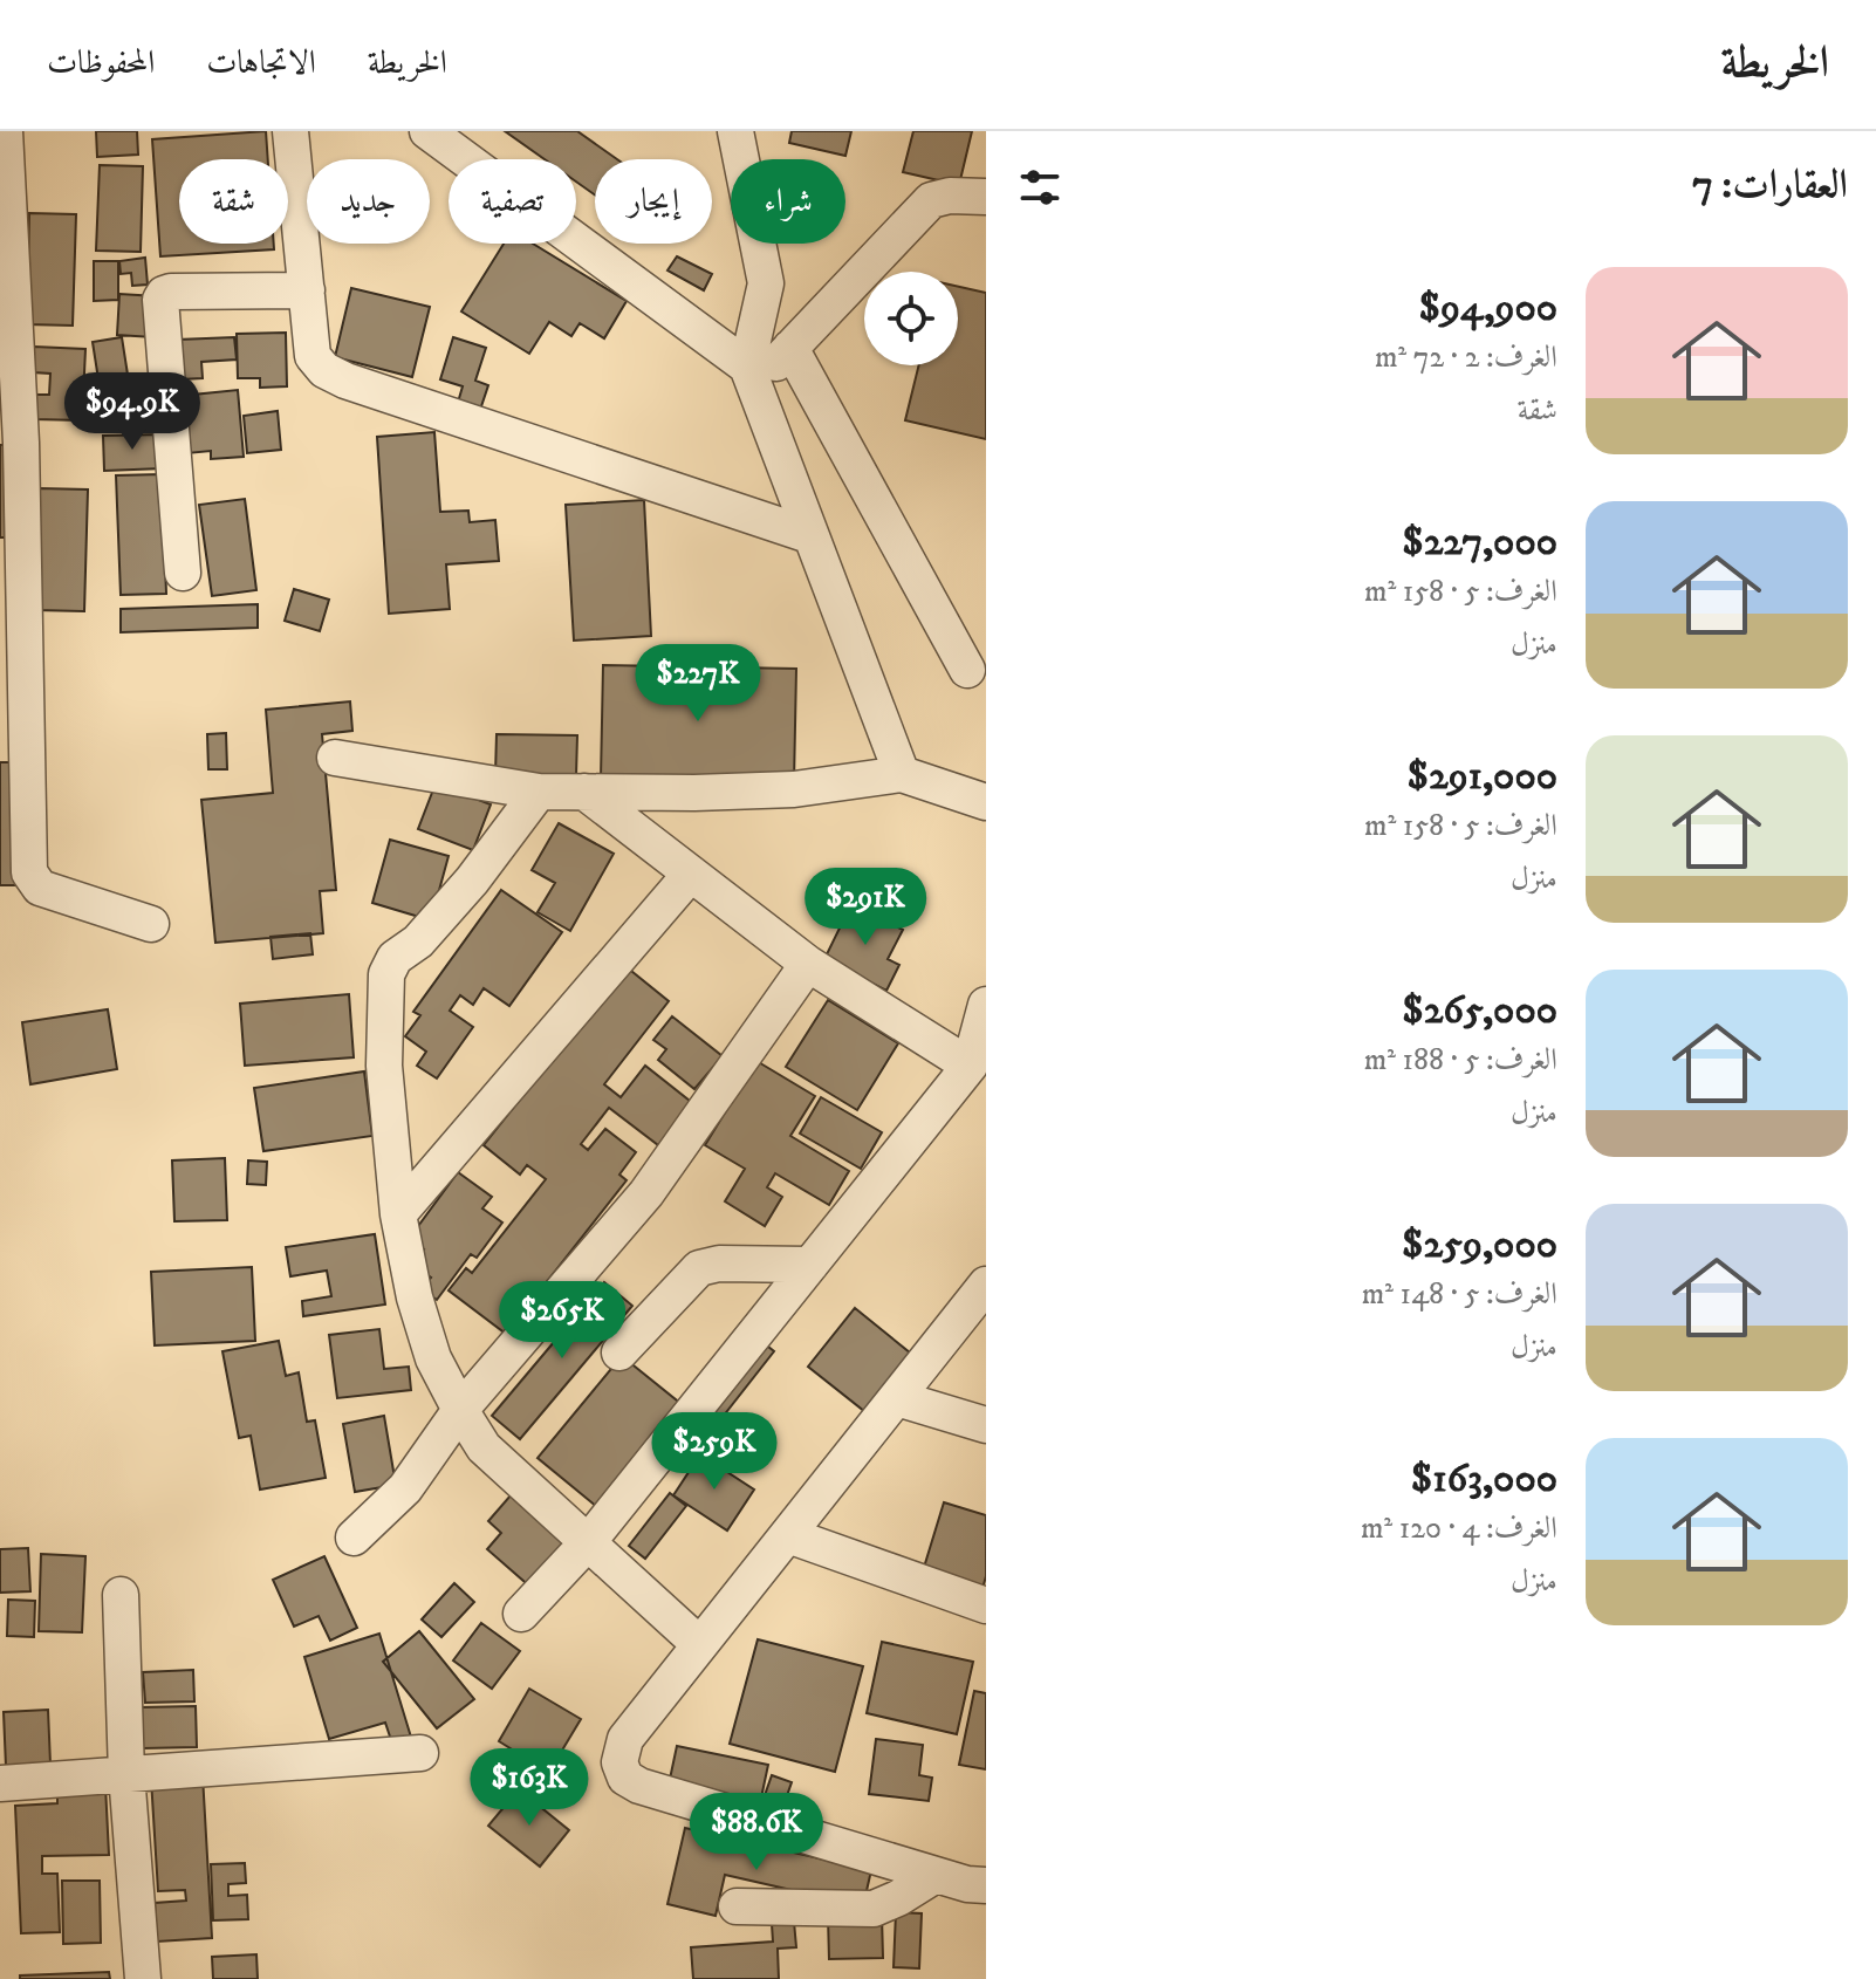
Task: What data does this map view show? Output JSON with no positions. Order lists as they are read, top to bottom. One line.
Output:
{"page":{"header":"الخريطة","nav":["الخريطة","الاتجاهات","المحفوظات"],"heading":"العقارات: 7","chip":["شراء","إيجار","تصفية","جديد","شقة"],"list":[{"name":"$94,900","note":"الغرف: 2 · 72 m² · شقة"},{"name":"$227,000","note":"الغرف: 5 · 158 m² · منزل"},{"name":"$291,000","note":"الغرف: 5 · 158 m² · منزل"},{"name":"$265,000","note":"الغرف: 5 · 188 m² · منزل"},{"name":"$259,000","note":"الغرف: 5 · 148 m² · منزل"},{"name":"$163,000","note":"الغرف: 4 · 120 m² · منزل"}],"price":["$94.9K","$227K","$291K","$265K","$259K","$163K","$88.6K"]}}
